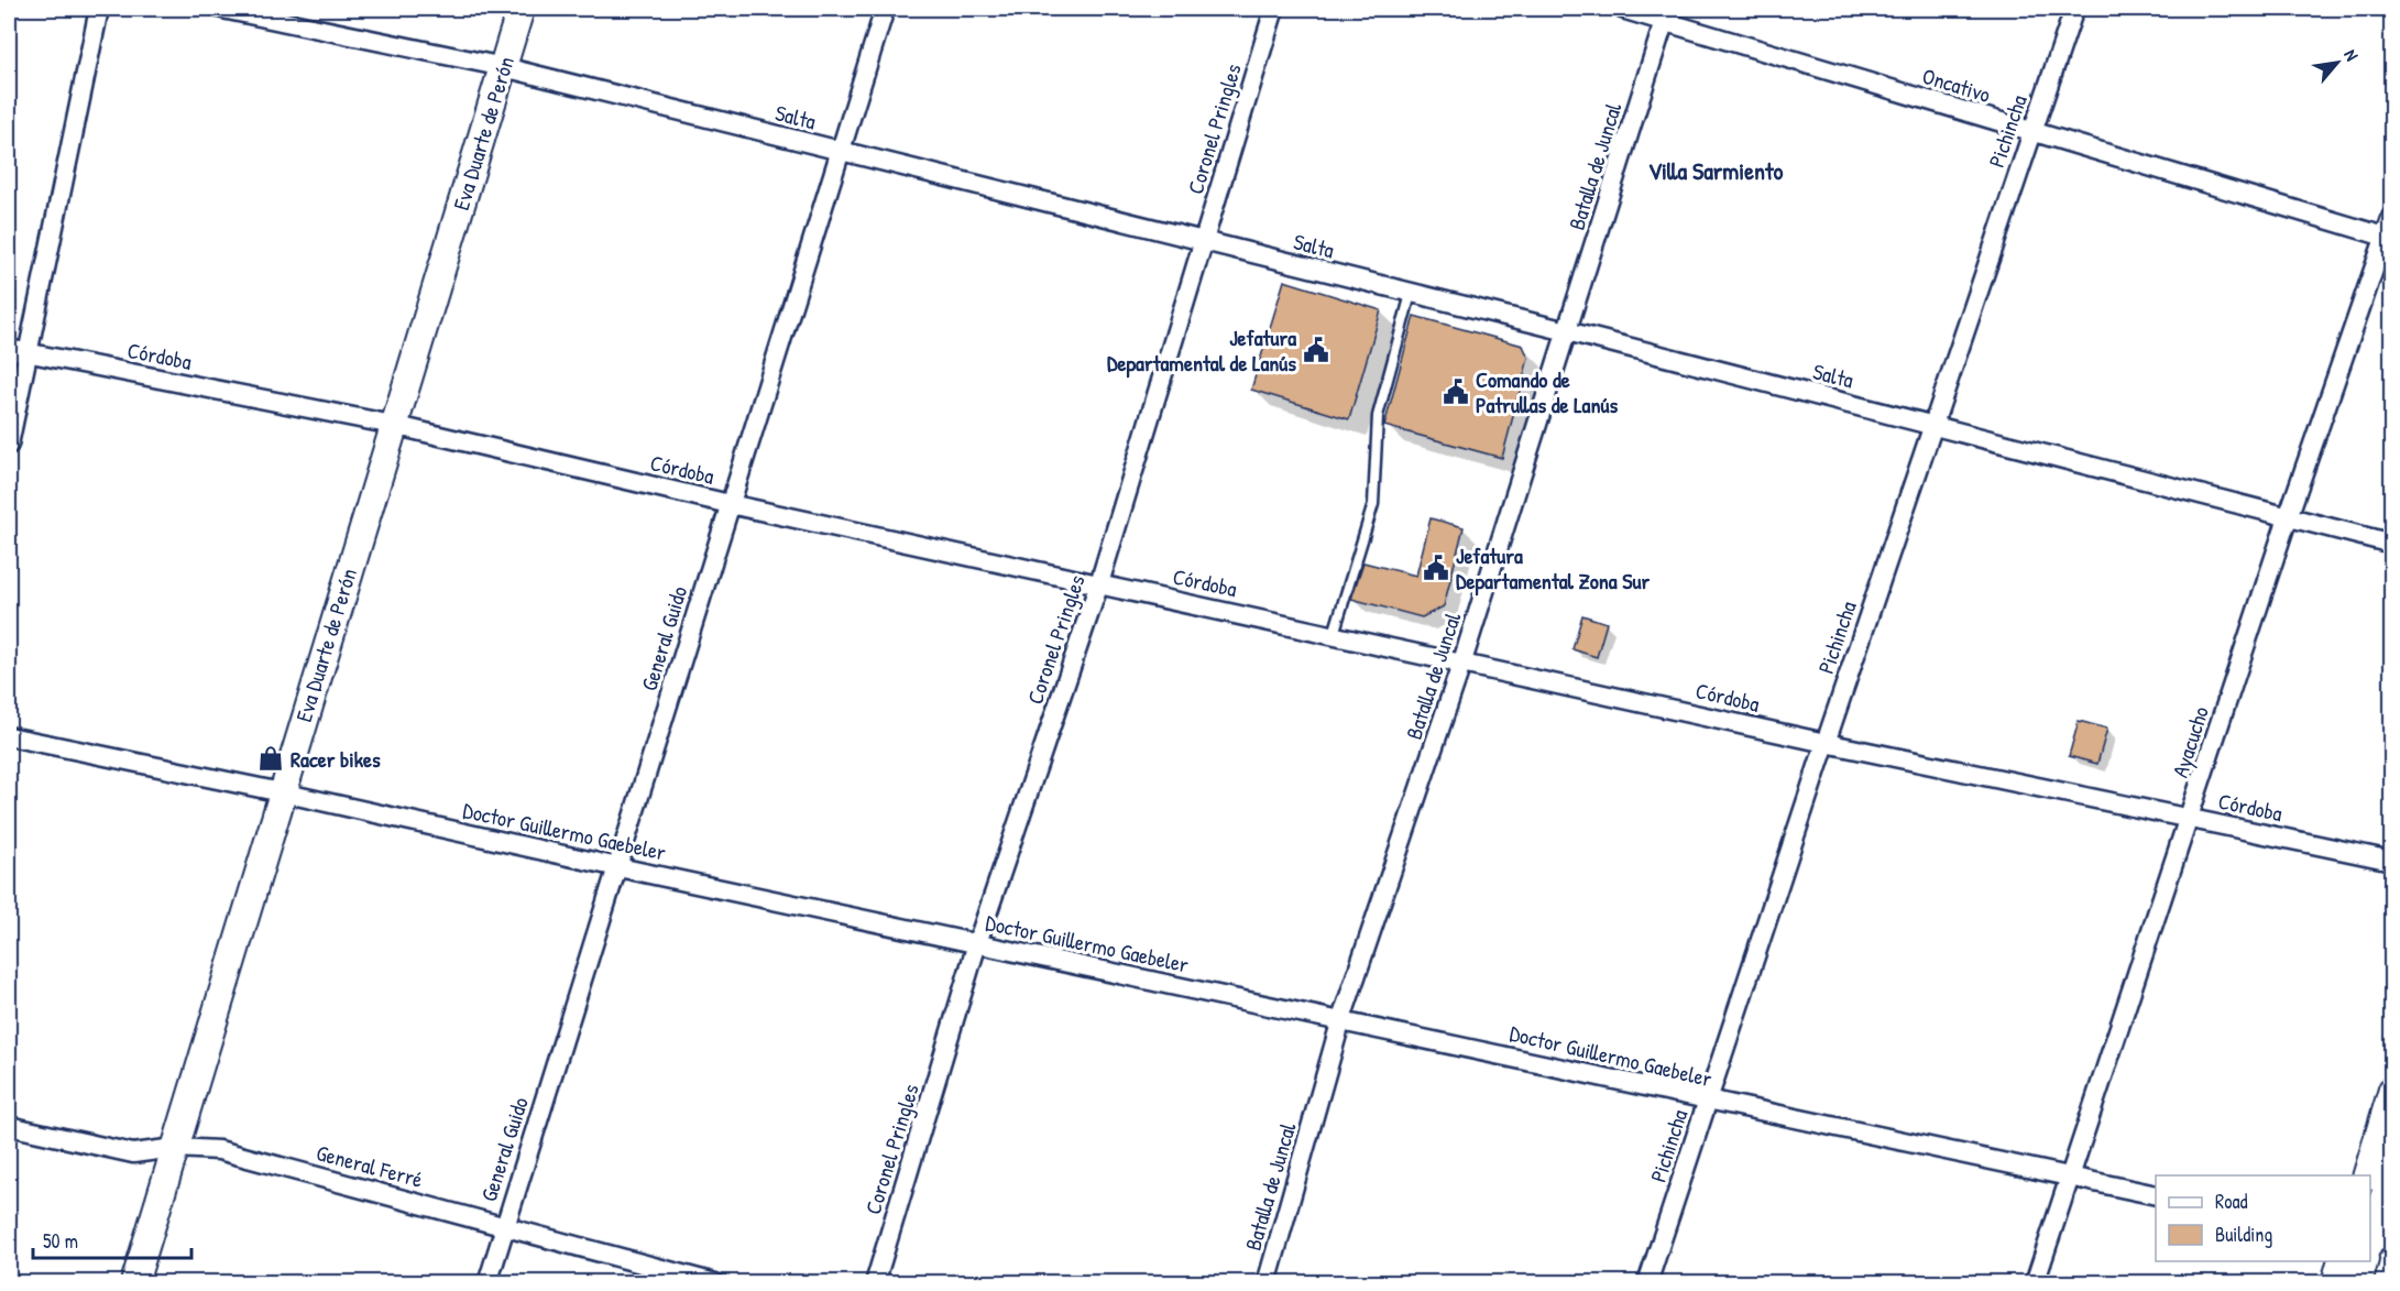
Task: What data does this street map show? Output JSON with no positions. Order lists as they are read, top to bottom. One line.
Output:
{"streets":{"main road":["Eva Duarte de Perón"],"street":["Oncativo","Salta","Coronel Pringles","Pichincha","Batalla de Juncal","Córdoba","General Guido","Ayacucho","Doctor Guillermo Gaebeler","General Ferré"]},"crossings":[["Oncativo","Pichincha"],["Oncativo","Batalla de Juncal"],["Oncativo","Ayacucho"],["Salta","Coronel Pringles"],["Salta","Pichincha"],["Salta","Eva Duarte de Perón"],["Salta","Batalla de Juncal"],["Salta","General Guido"],["Salta","Ayacucho"],["Coronel Pringles","Córdoba"],["Coronel Pringles","Doctor Guillermo Gaebeler"],["Pichincha","Córdoba"],["Pichincha","Doctor Guillermo Gaebeler"],["Eva Duarte de Perón","Córdoba"],["Eva Duarte de Perón","Doctor Guillermo Gaebeler"],["Eva Duarte de Perón","General Ferré"],["Batalla de Juncal","Córdoba"],["Batalla de Juncal","Doctor Guillermo Gaebeler"],["Córdoba","General Guido"],["Córdoba","Ayacucho"],["General Guido","Doctor Guillermo Gaebeler"],["General Guido","General Ferré"],["Ayacucho","Doctor Guillermo Gaebeler"]],"districts":["Villa Sarmiento"],"places":{"public building":["Jefatura Departamental de Lanús","Comando de Patrullas de Lanús","Jefatura Departamental Zona Sur"],"shop":["Racer bikes"]},"legend":["Road","Building"],"scale_bar":"50 m","north":"top right"}
